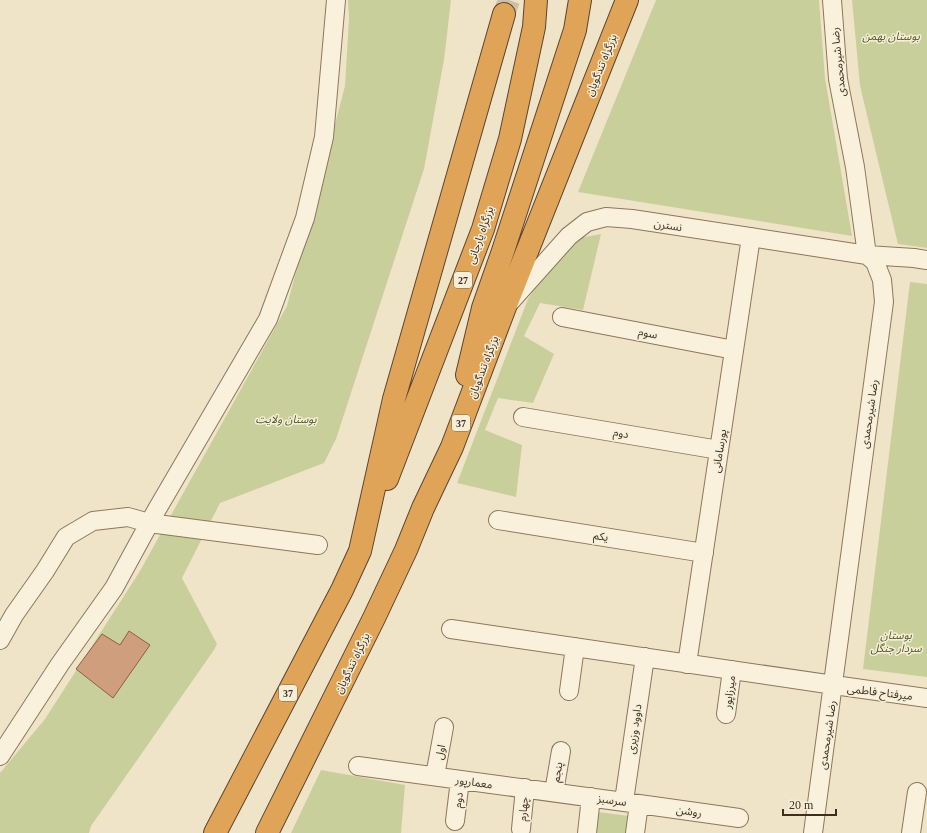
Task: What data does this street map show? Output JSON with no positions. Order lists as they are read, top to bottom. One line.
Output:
{"streets":{"highway":["بزرگراه تندگویان","بزرگراه یارجانی","27","37"],"street":["رضا شیرمحمدی","نسترن","سوم","دوم","پورسامانی","یکم","میرزاپور","میرفتاح فاطمی","داوود وزیری","اول","پنجم","معمارپور","سرسبز","چهارم","روشن"]},"crossings":[["رضا شیرمحمدی","نسترن"],["رضا شیرمحمدی","میرفتاح فاطمی"],["بزرگراه تندگویان","نسترن"],["نسترن","پورسامانی"],["بزرگراه یارجانی","37"],["سوم","پورسامانی"],["دوم","پورسامانی"],["دوم","معمارپور"],["پورسامانی","یکم"],["داوود وزیری","سرسبز"],["داوود وزیری","روشن"],["اول","معمارپور"],["پنجم","معمارپور"],["معمارپور","سرسبز"],["معمارپور","چهارم"],["سرسبز","روشن"]],"parks":["بوستان بهمن","بوستان ولایت","بوستان سردار جنگل"],"scale_bar":"20 m"}
